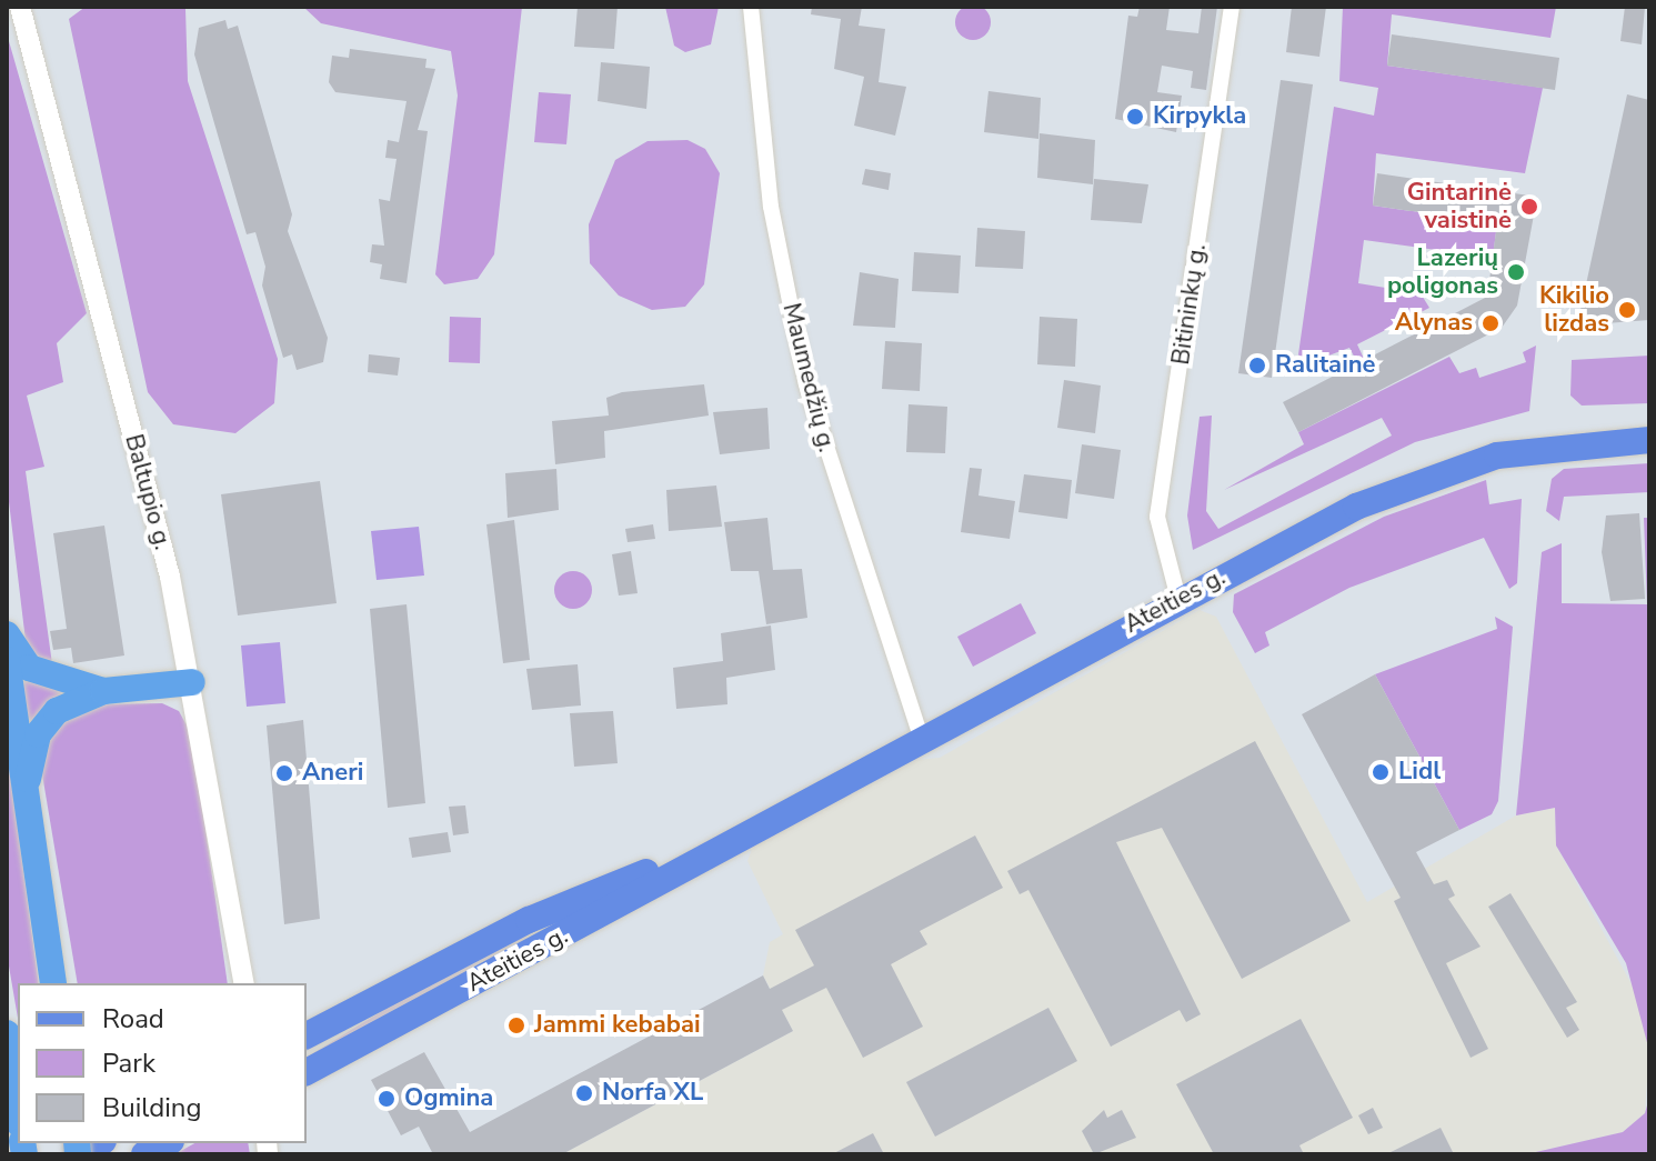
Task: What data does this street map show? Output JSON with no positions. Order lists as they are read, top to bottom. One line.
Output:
{"streets":{"main road":["Ateities g."],"street":["Bitininkų g.","Maumedžių g.","Baltupio g."]},"crossings":[["Bitininkų g.","Ateities g."],["Maumedžių g.","Ateities g."]],"places":["Kirpykla","Gintarinė vaistinė","Lazerių poligonas","Kikilio lizdas","Alynas","Ralitainė","Lidl","Aneri","Jammi kebabai","Norfa XL","Ogmina"],"legend":["Road","Park","Building"]}
